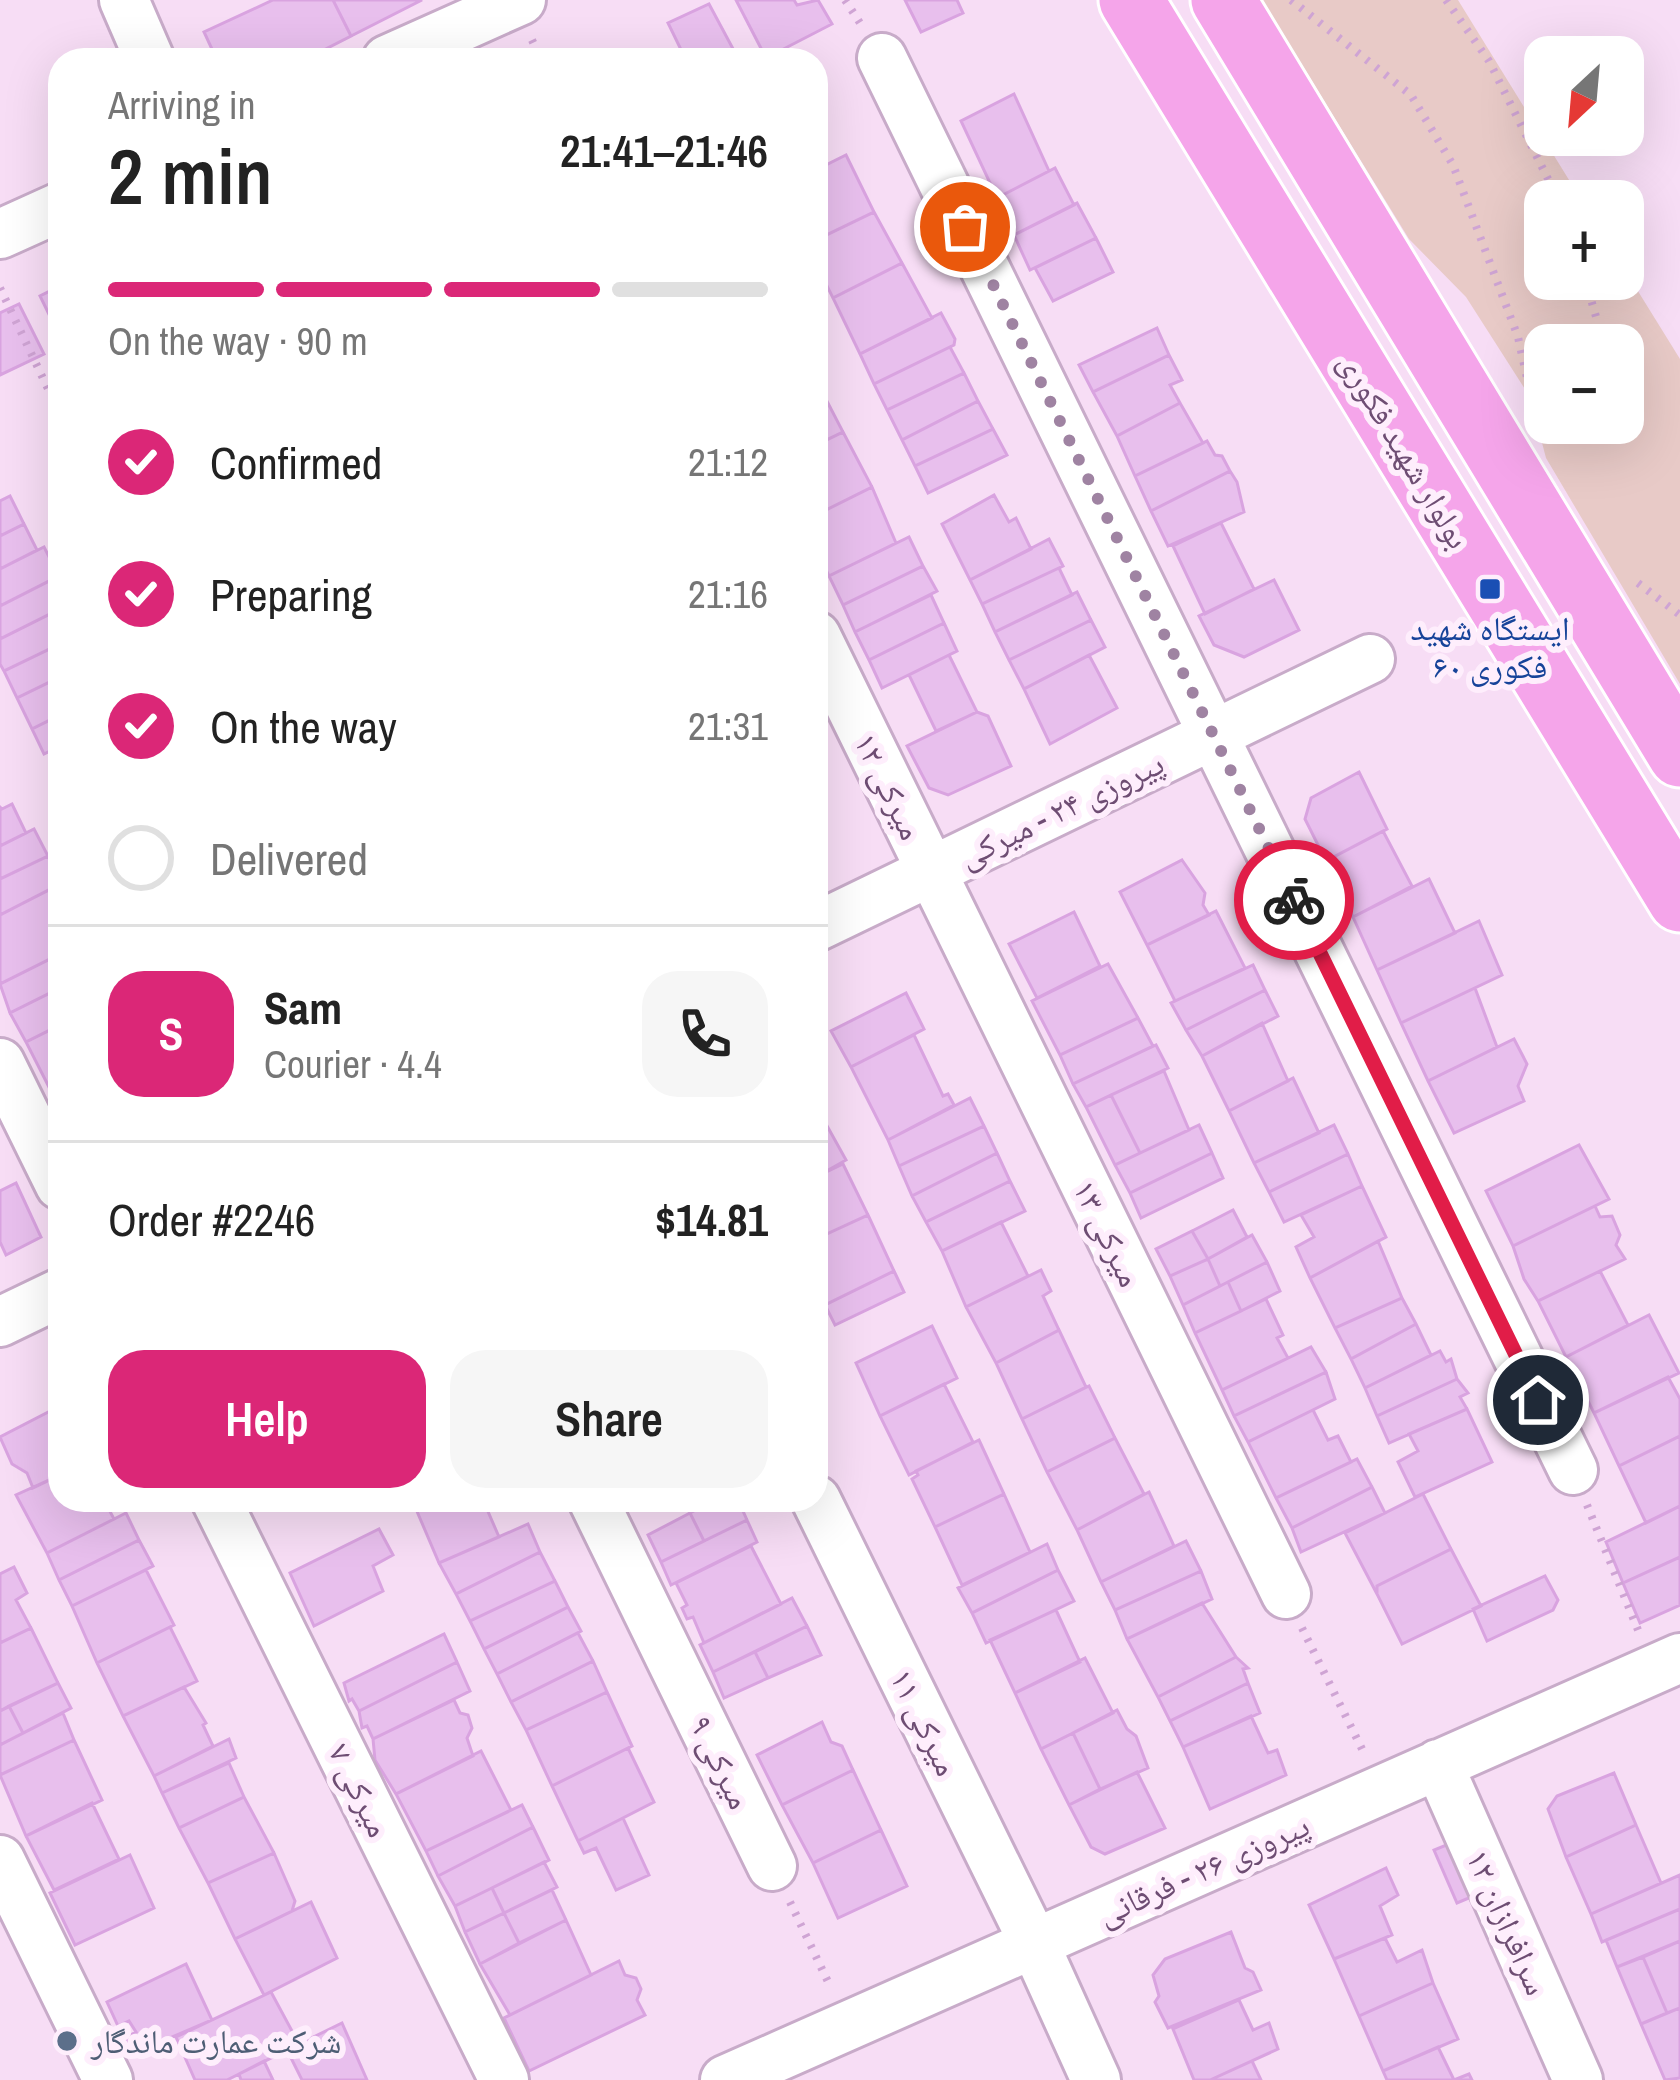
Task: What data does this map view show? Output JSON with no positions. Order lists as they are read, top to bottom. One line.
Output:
{"streets":{"main road":["بولوار شهید فکوری"],"street":["میرکی ۱۲","پیروزی ۲۴ - میرکی","میرکی ۱۳","میرکی ۱۱","میرکی ۹","میرکی ۷","پیروزی ۲۶ - فرقانی","سرافرازان ۱۲"]},"crossings":[["میرکی ۱۲","پیروزی ۲۴ - میرکی"],["میرکی ۱۲","میرکی ۱۳"],["پیروزی ۲۴ - میرکی","میرکی ۱۳"],["میرکی ۱۱","پیروزی ۲۶ - فرقانی"],["پیروزی ۲۶ - فرقانی","سرافرازان ۱۲"]],"places":{"transit":["ایستگاه شهید فکوری ۶۰"],"other":["شرکت عمارت ماندگار"]},"north":"bottom left","page":{"map_buttons":["+","−"],"heading":["2 min","Arriving in","21:41–21:46"],"panel":["Sam","Courier · 4.4","Order #2246","$14.81"],"bar":"On the way · 90 m","list":[["Confirmed","21:12"],["Preparing","21:16"],["On the way","21:31"],"Delivered"],"round":"S","buttons":["Help","Share"]}}
